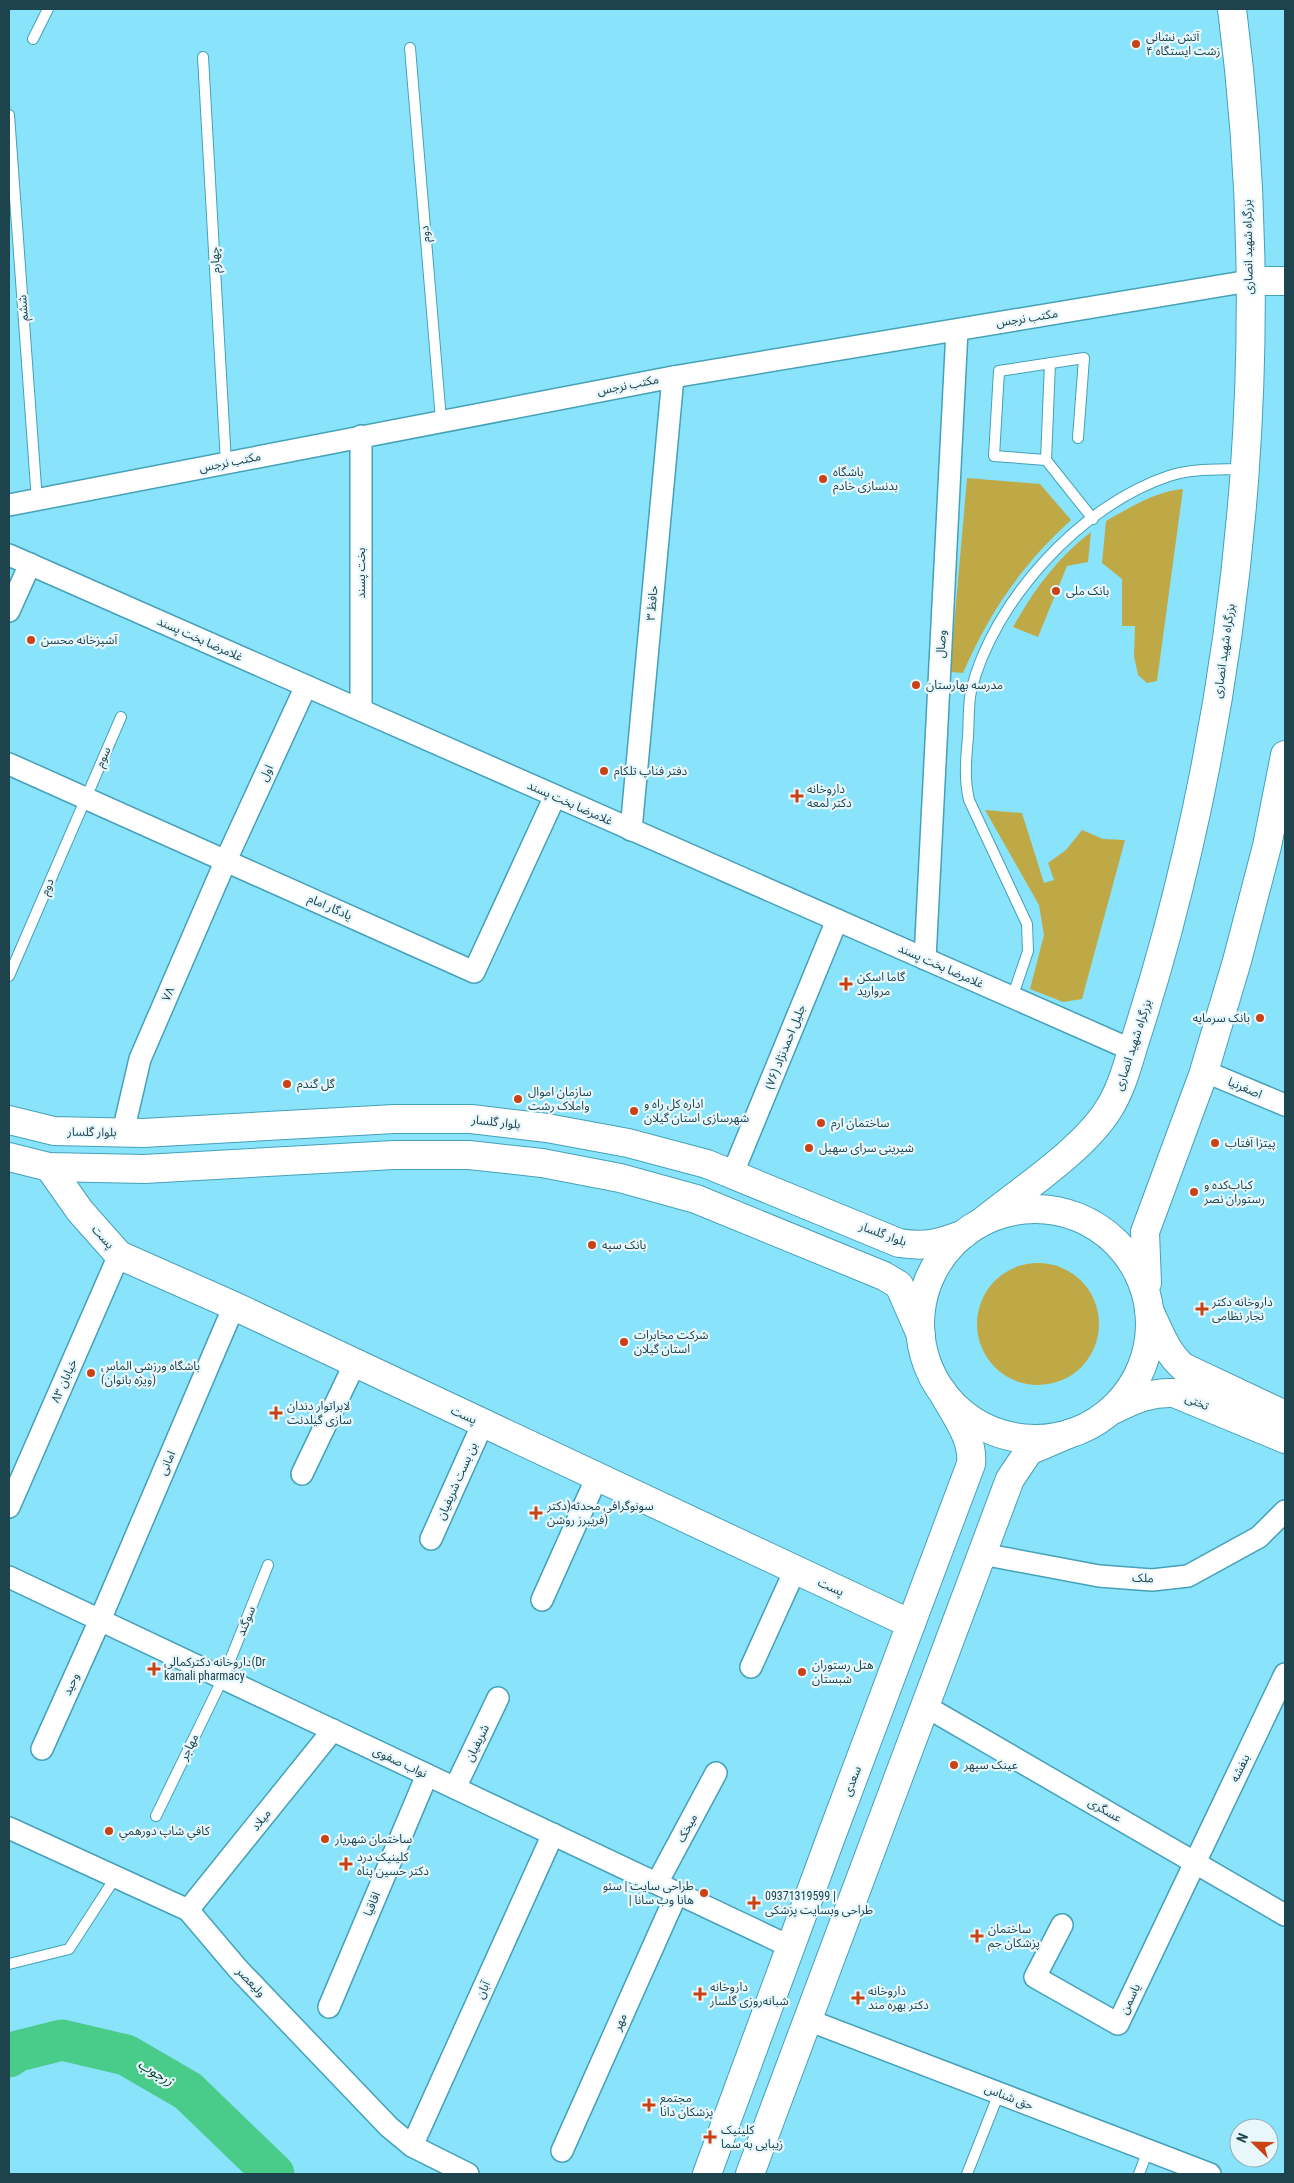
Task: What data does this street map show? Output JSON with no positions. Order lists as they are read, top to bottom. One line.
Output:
{"streets":{"main road":["بزرگراه شهید انصاری","بلوار گلسار","پست","تختی","سعدی"],"street":["مکتب نرجس","بخت پسند","حافظ ۳","غلامرضا بخت پسند","وصال","اول","یادگار امام","۷۸","جلیل احمدنژاد (۷۶)","اصغرنیا","خیابان ۸۳","امانی","بن بست شریفیان","ملک","وحید","شریفیان","نواب صفوی","بنفشه","عسگری","میلاد","میخک","اقاقیا","ولیعصر","آبان","یاسمن","مهر","حق شناس"],"lane":["دوم","چهارم","ششم","سوم","سوگند","مهاجر"]},"crossings":[["دوم","مکتب نرجس"],["دوم","سوم"],["دوم","یادگار امام"],["بزرگراه شهید انصاری","مکتب نرجس"],["بزرگراه شهید انصاری","غلامرضا بخت پسند"],["بزرگراه شهید انصاری","بلوار گلسار"],["چهارم","مکتب نرجس"],["ششم","مکتب نرجس"],["مکتب نرجس","بخت پسند"],["مکتب نرجس","حافظ ۳"],["مکتب نرجس","وصال"],["بخت پسند","غلامرضا بخت پسند"],["حافظ ۳","غلامرضا بخت پسند"],["غلامرضا بخت پسند","وصال"],["غلامرضا بخت پسند","اول"],["غلامرضا بخت پسند","یادگار امام"],["غلامرضا بخت پسند","جلیل احمدنژاد (۷۶)"],["سوم","یادگار امام"],["اول","یادگار امام"],["اول","۷۸"],["یادگار امام","۷۸"],["۷۸","بلوار گلسار"],["جلیل احمدنژاد (۷۶)","بلوار گلسار"],["بلوار گلسار","تختی"],["پست","خیابان ۸۳"],["پست","امانی"],["پست","بن بست شریفیان"],["پست","سعدی"],["امانی","وحید"],["امانی","نواب صفوی"],["سوگند","مهاجر"],["سوگند","نواب صفوی"],["وحید","نواب صفوی"],["شریفیان","نواب صفوی"],["مهاجر","نواب صفوی"],["نواب صفوی","سعدی"],["نواب صفوی","میلاد"],["نواب صفوی","میخک"],["نواب صفوی","اقاقیا"],["نواب صفوی","آبان"],["نواب صفوی","مهر"],["بنفشه","عسگری"],["بنفشه","یاسمن"],["عسگری","یاسمن"],["میلاد","ولیعصر"],["ولیعصر","آبان"]],"water":["زرجوب"],"places":{"other":["آتش نشانی زشت ایستگاه ۴","باشگاه بدنسازی خادم","بانک ملی","آشپزخانه محسن","مدرسه بهارستان","دفتر فناپ تلکام","بانک سرمایه","گل گندم","سازمان اموال واملاک رشت","اداره کل راه و شهرسازی استان گیلان","ساختمان ارم","پیتزا آفتاب","شیرینی سرای سهیل","کباب‌کده و رستوران نصر","بانک سپه","شرکت مخابرات استان گیلان","باشگاه ورزشی الماس (ویژه بانوان)","هتل رستوران شبستان","عینک سپهر","كافي شاپ دورهمي","ساختمان شهریار","طراحی سایت | سئو | هانا وب سانا"],"health":["داروخانه دکتر لمعه","گاما اسکن مروارید","داروخانه دکتر نجار نظامی","لابراتوار دندان سازی گیلدنت","سونوگرافی محدثه(دکتر فریبرز روشن)","داروخانه دکترکمالی(Dr kamali pharmacy","کلینیک درد دکتر حسین پناه","09371319599 | طراحی وبسایت پزشکی","ساختمان پزشکان جم","داروخانه شبانه‌روزی گلسار","داروخانه دکتر بهره مند","مجتمع پزشکان دانا","کلینیک زیبایی به سما"]},"north":"top left"}
